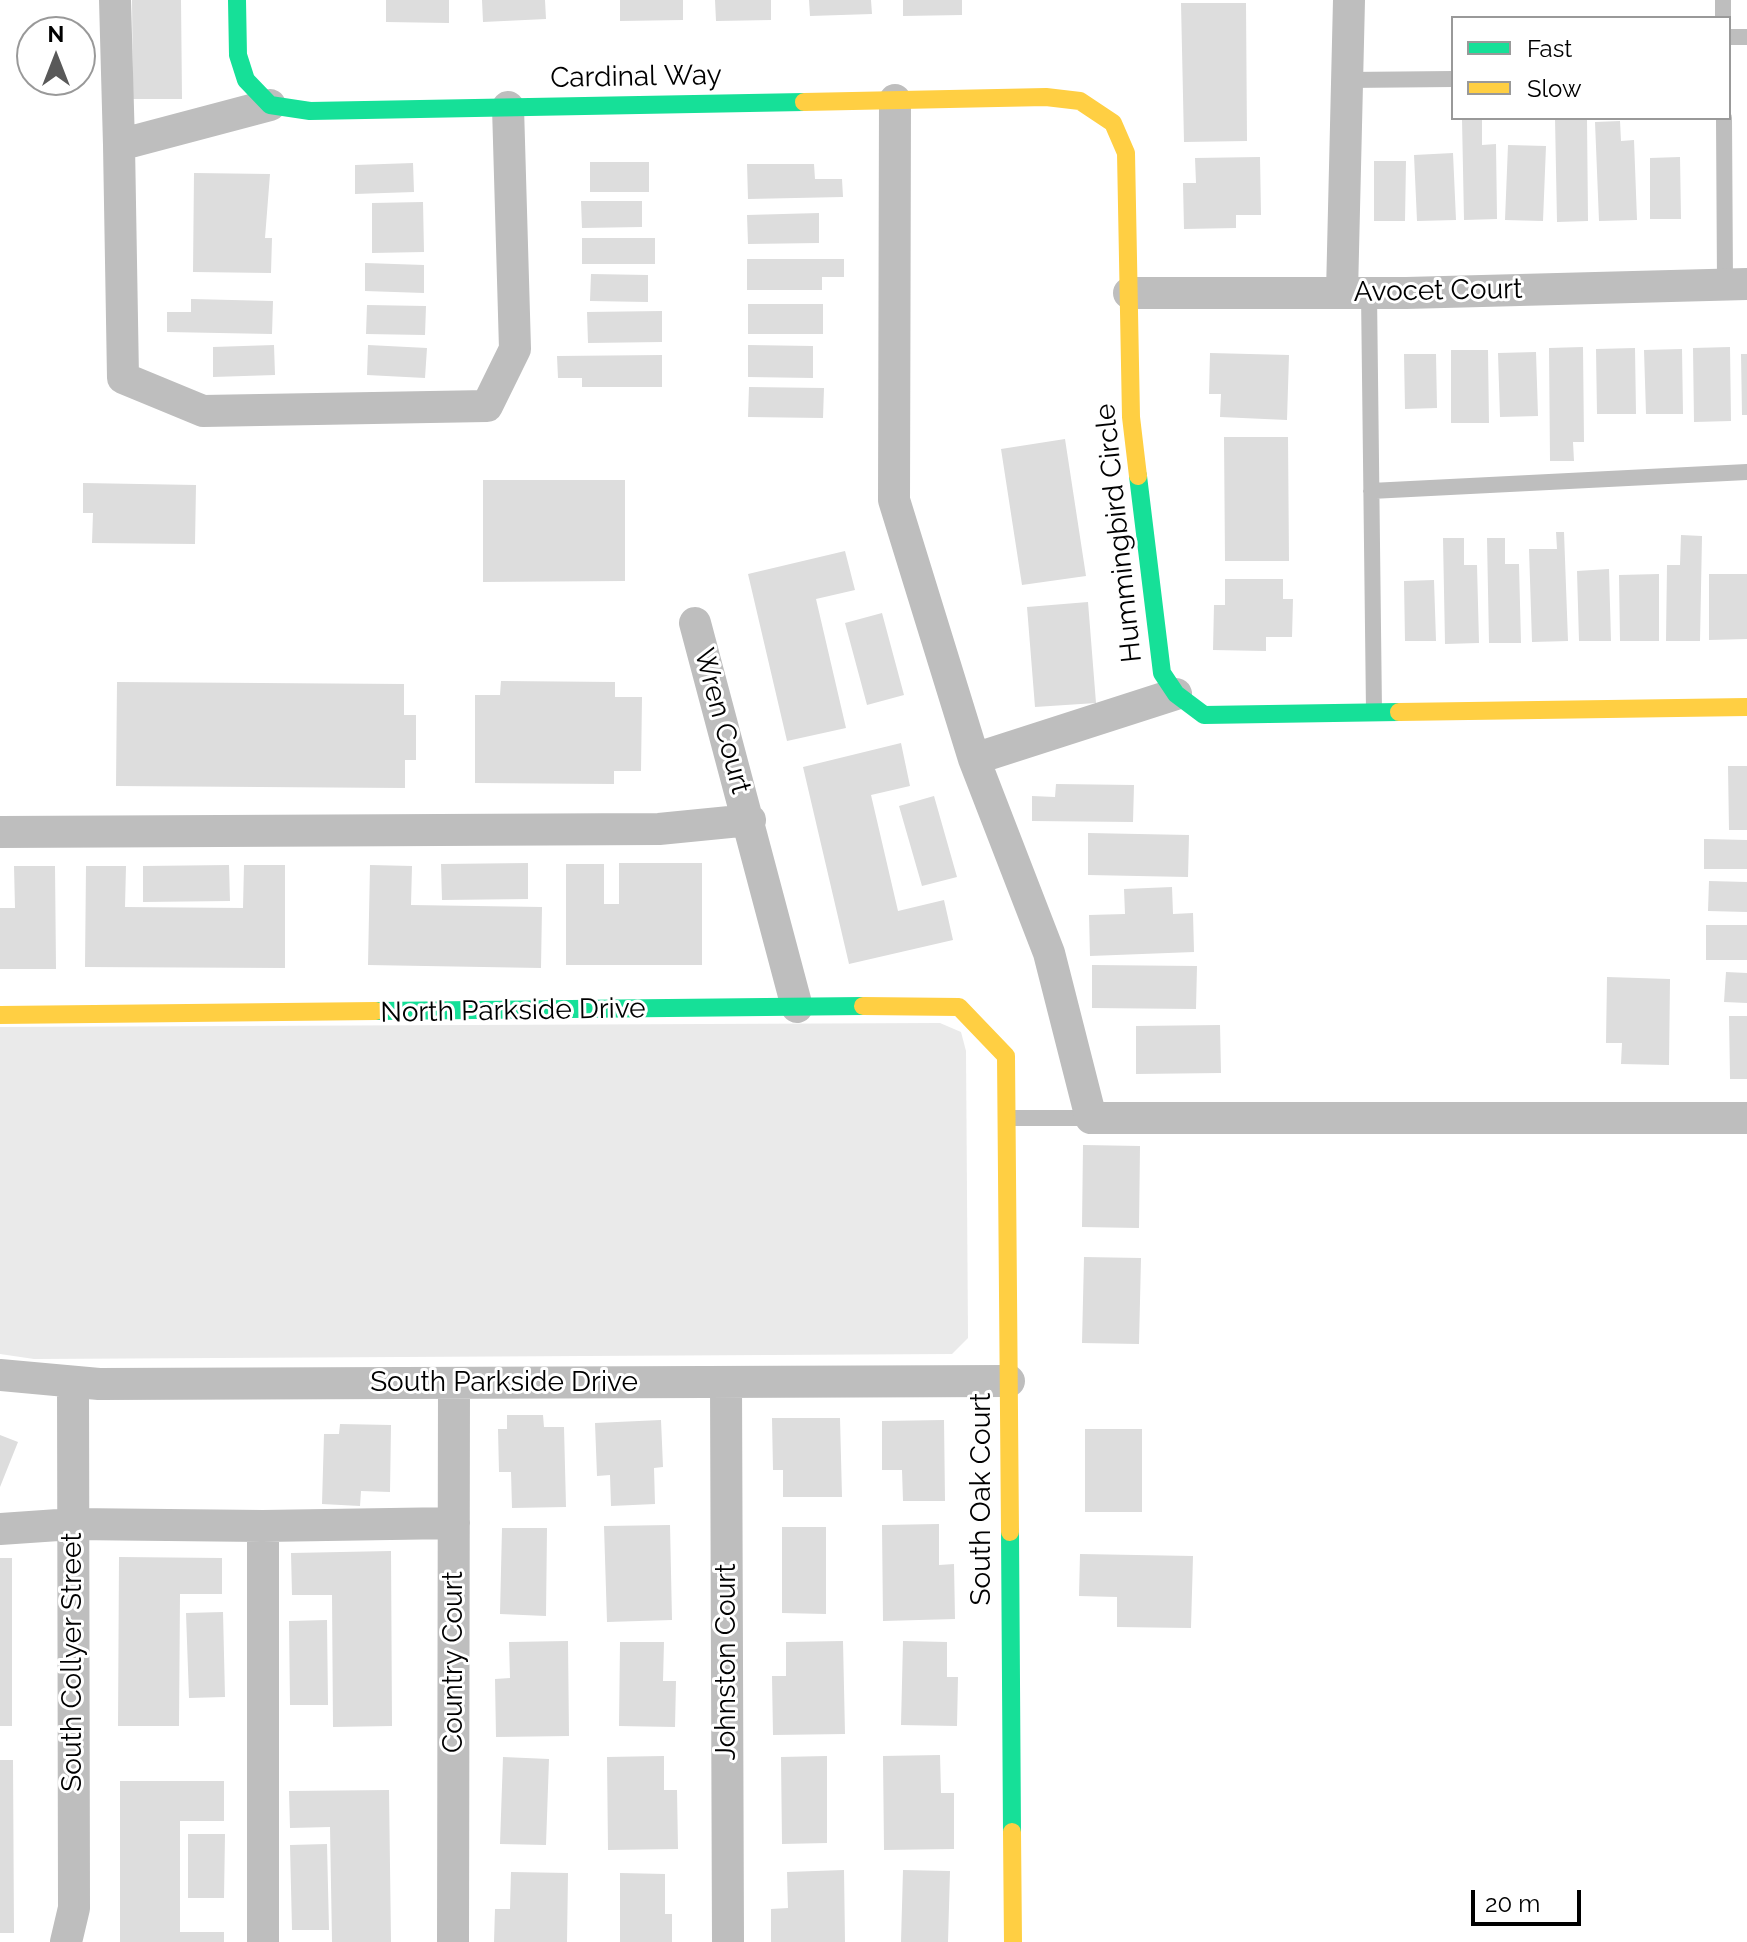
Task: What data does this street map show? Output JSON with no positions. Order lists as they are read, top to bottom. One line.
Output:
{"streets":{"street":["Cardinal Way","Avocet Court","Hummingbird Circle","Wren Court","North Parkside Drive","South Parkside Drive","South Oak Court","South Collyer Street","Country Court","Johnston Court"]},"crossings":[["Cardinal Way","Hummingbird Circle"],["Avocet Court","Hummingbird Circle"],["Wren Court","North Parkside Drive"],["North Parkside Drive","South Oak Court"],["South Parkside Drive","South Oak Court"],["South Parkside Drive","South Collyer Street"],["South Parkside Drive","Country Court"],["South Parkside Drive","Johnston Court"]],"legend":["Fast","Slow"],"scale_bar":"20 m","north":"top"}
